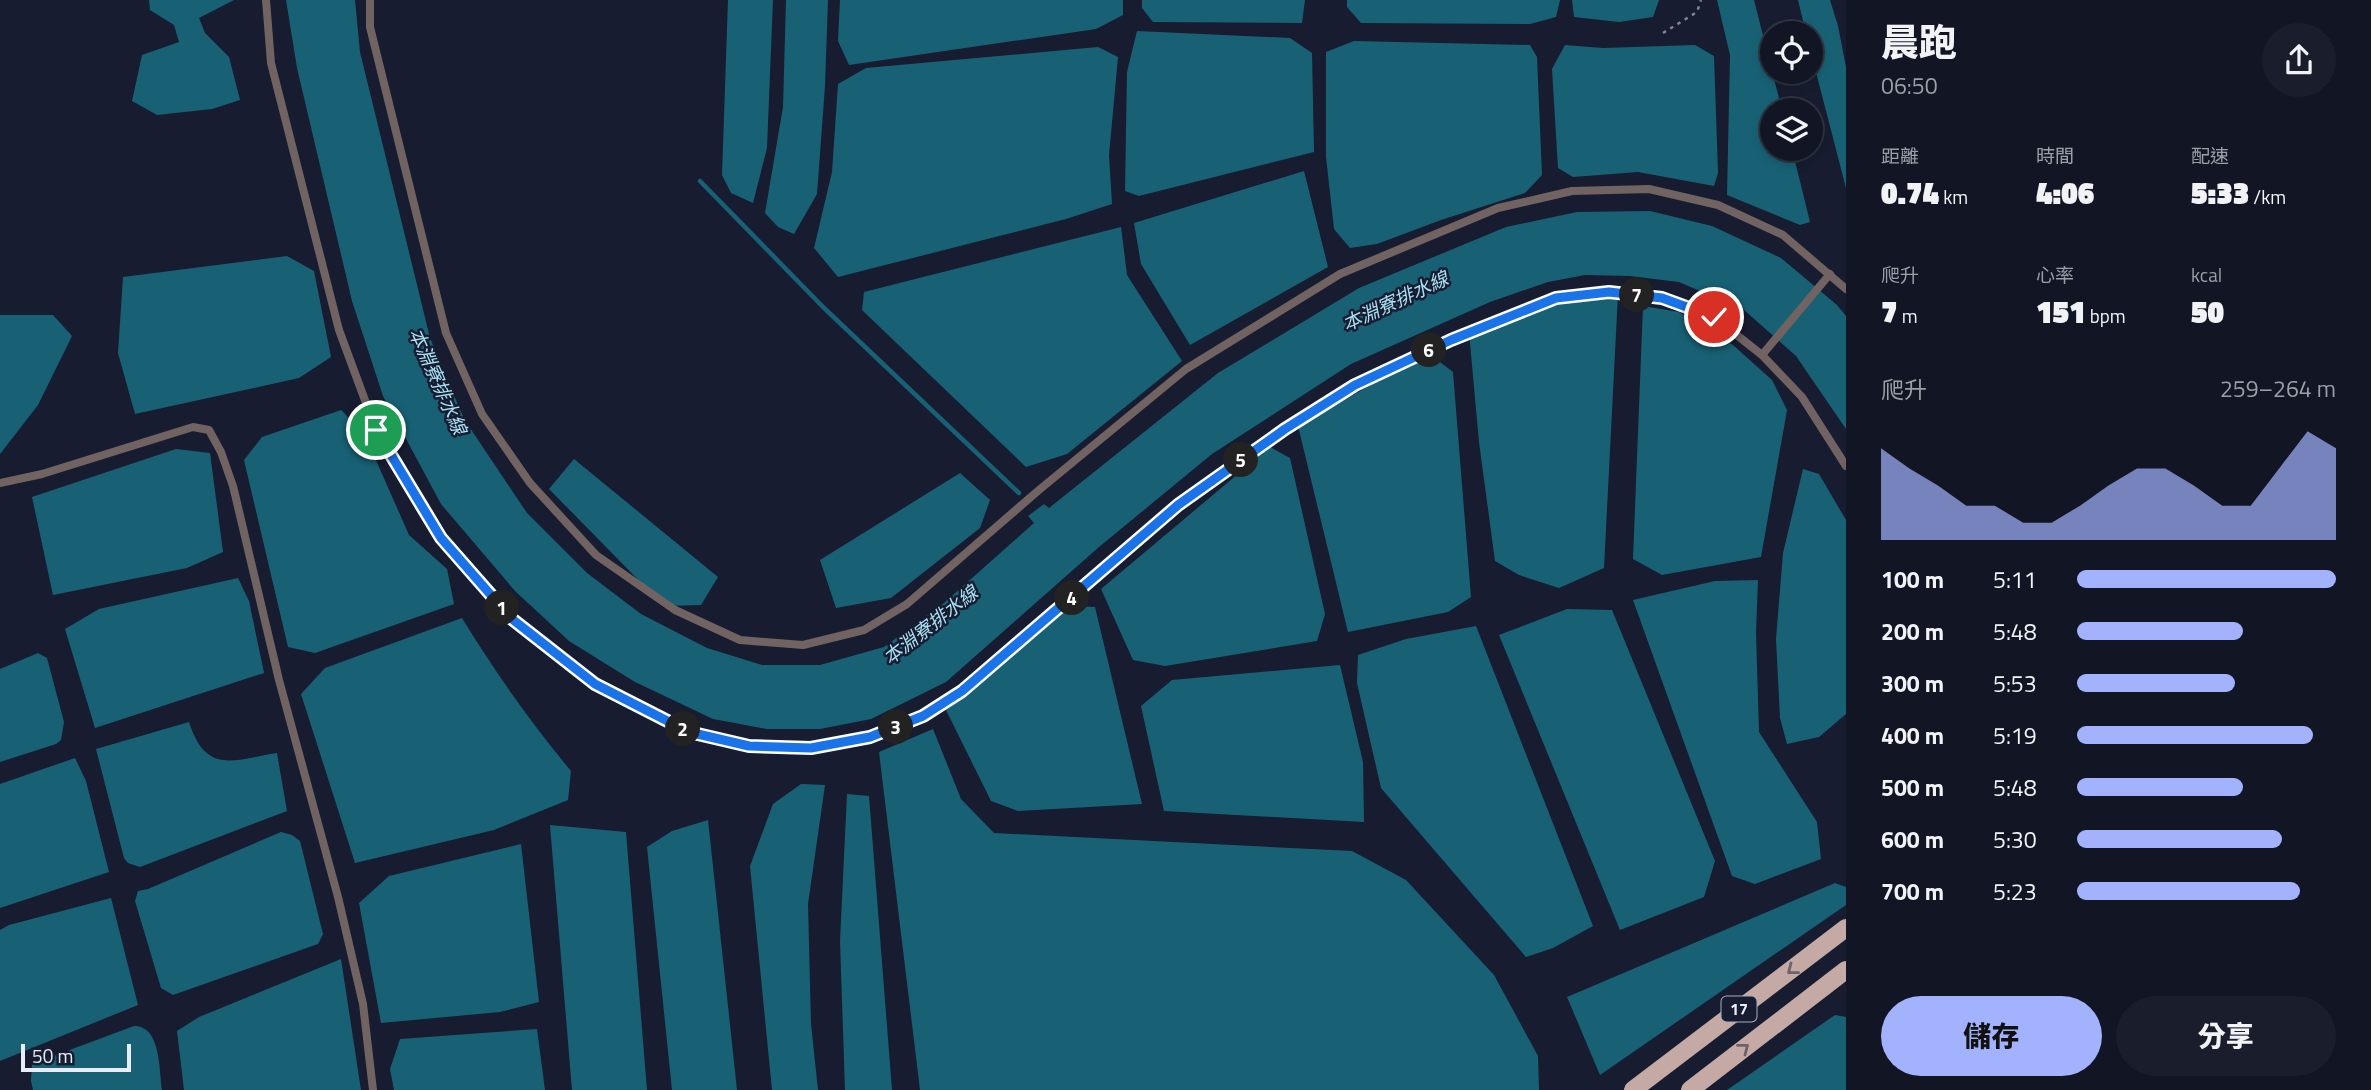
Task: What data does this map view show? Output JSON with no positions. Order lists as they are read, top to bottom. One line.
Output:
{"streets":{"main road":["17"]},"water":["本淵寮排水線"],"scale_bar":"50 m","page":{"heading":["晨跑","06:50"],"stats":[["距離","0.74 km"],["時間","4:06"],["配速","5:33 /km"],["爬升","7 m"],["心率","151 bpm"],["kcal","50"]],"pins":["7","6","5","4","1","3","2"],"chart":["爬升","259–264 m"],"list":[{"name":"100 m","note":"5:11"},{"name":"200 m","note":"5:48"},{"name":"300 m","note":"5:53"},{"name":"400 m","note":"5:19"},{"name":"500 m","note":"5:48"},{"name":"600 m","note":"5:30"},{"name":"700 m","note":"5:23"}],"buttons":["儲存","分享"],"scale":"50 m"}}
